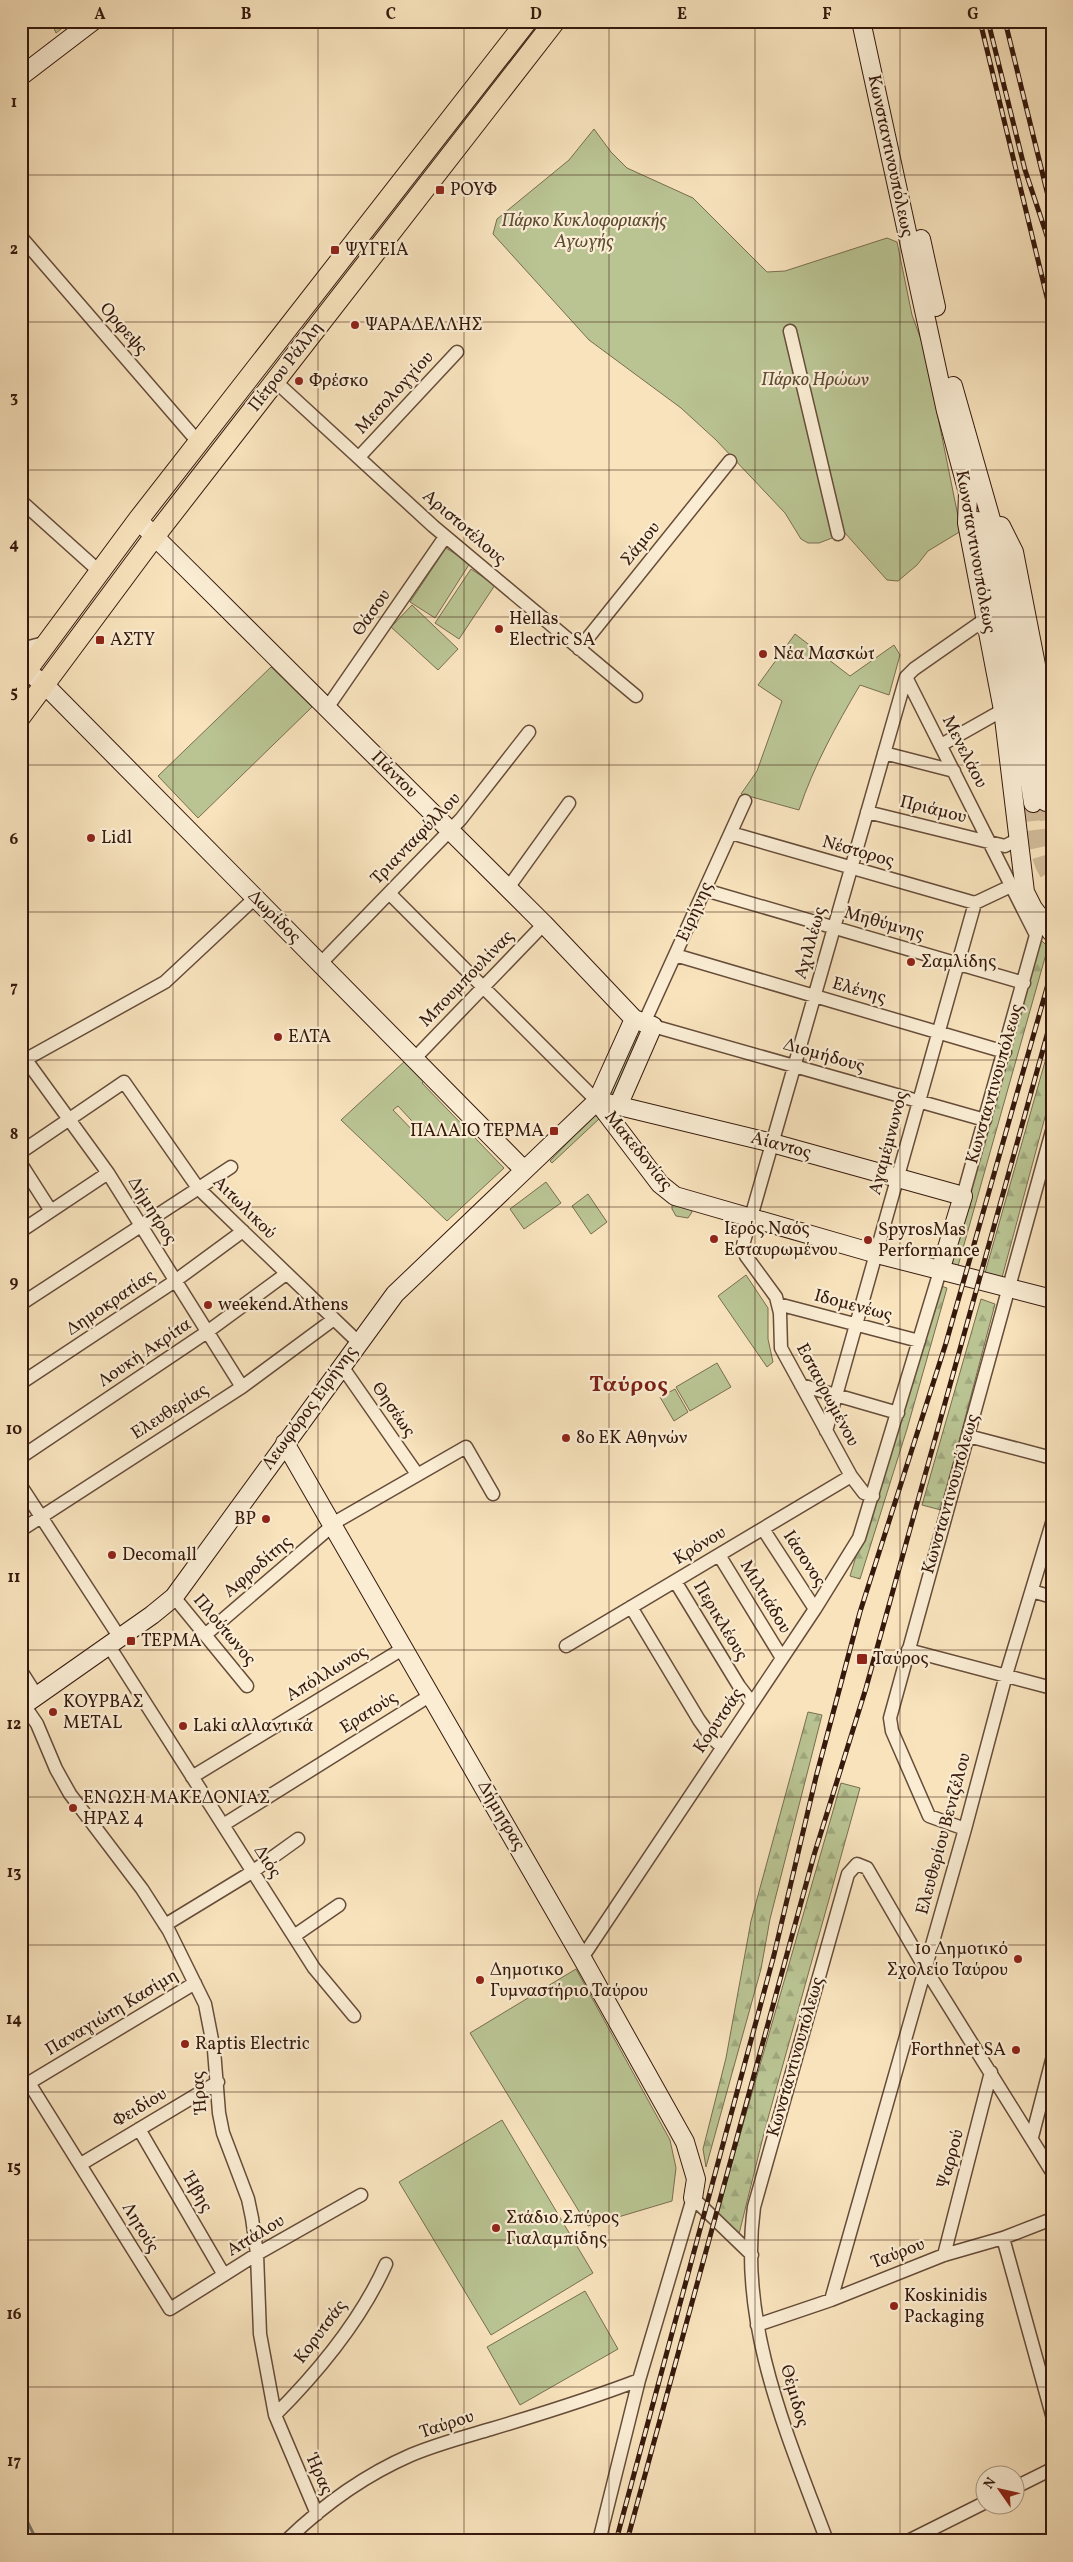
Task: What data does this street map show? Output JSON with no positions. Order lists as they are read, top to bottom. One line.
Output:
{"streets":{"main road":["Πέτρου Ράλλη"],"street":["Κωνσταντινουπόλεως","Ορφεψς","Μεσολογγίου","Αριστοτέλους","Σάμου","Θάσου","Μενελάου","Πάντου","Πριάμου","Τριανταφύλλου","Νέστορος","Ειρήνης","Δωρίδος","Μηθύμνης","Αχιλλέως","Μπουμπουλίνας","Ελένης","Διομήδους","Αγαμέμνωνος","Αίαντος","Μακεδονίας","Αιτωλικού","Δήμητρος","Δημοκρατίας","Ιδομενέως","Λουκή Ακρίτα","Εσταυρωμένου","Λεωφόρος Ειρήνης","Θησέως","Ελευθερίας","Κρόνου","Ιάσονος","Αφροδίτης","Μιλτιάδου","Περικλέους","Πλούτωνος","Απόλλωνος","Ερατούς","Κορυτσάς","Δήμητρας","Ελευθερίου Βενιζέλου","Διός","Παναγιώτη Κασίμη","Ήρας","Φειδίου","Ψαρρού","Ήβης","Λητούς","Αττάλου","Ταύρου","Θέμιδος"]},"crossings":[["Κωνσταντινουπόλεως","Μενελάου"],["Κωνσταντινουπόλεως","Μηθύμνης"],["Κωνσταντινουπόλεως","Ελένης"],["Κωνσταντινουπόλεως","Διομήδους"],["Κωνσταντινουπόλεως","Αίαντος"],["Κωνσταντινουπόλεως","Μακεδονίας"],["Κωνσταντινουπόλεως","Ιδομενέως"],["Κωνσταντινουπόλεως","Εσταυρωμένου"],["Κωνσταντινουπόλεως","Κορυτσάς"],["Κωνσταντινουπόλεως","Ελευθερίου Βενιζέλου"],["Κωνσταντινουπόλεως","Θέμιδος"],["Ορφεψς","Πέτρου Ράλλη"],["Πέτρου Ράλλη","Αριστοτέλους"],["Πέτρου Ράλλη","Πάντου"],["Πέτρου Ράλλη","Δωρίδος"],["Μεσολογγίου","Αριστοτέλους"],["Αριστοτέλους","Σάμου"],["Αριστοτέλους","Θάσου"],["Θάσου","Πάντου"],["Μενελάου","Πριάμου"],["Μενελάου","Αχιλλέως"],["Πάντου","Τριανταφύλλου"],["Πάντου","Ειρήνης"],["Πάντου","Μπουμπουλίνας"],["Πάντου","Διομήδους"],["Πριάμου","Αχιλλέως"],["Τριανταφύλλου","Δωρίδος"],["Τριανταφύλλου","Μακεδονίας"],["Νέστορος","Ειρήνης"],["Νέστορος","Αχιλλέως"],["Νέστορος","Αγαμέμνωνος"],["Ειρήνης","Μηθύμνης"],["Ειρήνης","Ελένης"],["Ειρήνης","Διομήδους"],["Ειρήνης","Αίαντος"],["Ειρήνης","Μακεδονίας"],["Ειρήνης","Λεωφόρος Ειρήνης"],["Δωρίδος","Μπουμπουλίνας"],["Δωρίδος","Λεωφόρος Ειρήνης"],["Μηθύμνης","Αχιλλέως"],["Μηθύμνης","Αγαμέμνωνος"],["Αχιλλέως","Ελένης"],["Αχιλλέως","Διομήδους"],["Αχιλλέως","Αίαντος"],["Αχιλλέως","Μακεδονίας"],["Αχιλλέως","Εσταυρωμένου"],["Μπουμπουλίνας","Μακεδονίας"],["Ελένης","Αγαμέμνωνος"],["Διομήδους","Αγαμέμνωνος"],["Αγαμέμνωνος","Αίαντος"],["Αγαμέμνωνος","Μακεδονίας"],["Αγαμέμνωνος","Ιδομενέως"],["Αγαμέμνωνος","Εσταυρωμένου"],["Αίαντος","Μακεδονίας"],["Αίαντος","Λεωφόρος Ειρήνης"],["Μακεδονίας","Εσταυρωμένου"],["Μακεδονίας","Λεωφόρος Ειρήνης"],["Αιτωλικού","Δήμητρος"],["Αιτωλικού","Δημοκρατίας"],["Αιτωλικού","Λουκή Ακρίτα"],["Αιτωλικού","Λεωφόρος Ειρήνης"],["Αιτωλικού","Ελευθερίας"],["Δήμητρος","Δημοκρατίας"],["Δήμητρος","Λουκή Ακρίτα"],["Δήμητρος","Ελευθερίας"],["Ιδομενέως","Εσταυρωμένου"],["Εσταυρωμένου","Κρόνου"],["Εσταυρωμένου","Κορυτσάς"],["Λεωφόρος Ειρήνης","Θησέως"],["Λεωφόρος Ειρήνης","Πλούτωνος"],["Λεωφόρος Ειρήνης","Δήμητρας"],["Λεωφόρος Ειρήνης","Διός"],["Λεωφόρος Ειρήνης","Ήρας"],["Θησέως","Αφροδίτης"],["Ελευθερίας","Διός"],["Κρόνου","Ιάσονος"],["Κρόνου","Μιλτιάδου"],["Κρόνου","Περικλέους"],["Ιάσονος","Κορυτσάς"],["Αφροδίτης","Πλούτωνος"],["Αφροδίτης","Δήμητρας"],["Μιλτιάδου","Κορυτσάς"],["Περικλέους","Κορυτσάς"],["Απόλλωνος","Δήμητρας"],["Απόλλωνος","Διός"],["Ερατούς","Δήμητρας"],["Ερατούς","Διός"],["Κορυτσάς","Δήμητρας"],["Κορυτσάς","Ήρας"],["Ελευθερίου Βενιζέλου","Ταύρου"],["Παναγιώτη Κασίμη","Ήρας"],["Παναγιώτη Κασίμη","Λητούς"],["Ήρας","Φειδίου"],["Ήρας","Αττάλου"],["Ήρας","Ταύρου"],["Φειδίου","Ήβης"],["Φειδίου","Λητούς"],["Ψαρρού","Ταύρου"],["Ήβης","Αττάλου"],["Λητούς","Αττάλου"],["Ταύρου","Θέμιδος"]],"districts":["Ταύρος"],"parks":["Πάρκο Κυκλοφοριακής Αγωγής","Πάρκο Ηρώων"],"places":{"transit":["ΡΟΥΦ","ΨΥΓΕΙΑ","ΑΣΤΥ","ΠΑΛΑΙΟ ΤΕΡΜΑ","ΤΕΡΜΑ","Ταύρος"],"other":["ΨΑΡΑΔΕΛΛΗΣ","Φρέσκο","Hellas Electric SA","Νέα Μασκώτ","Lidl","Σαμλίδης","ΕΛΤΑ","Ιερός Ναός Εσταυρωμένου","SpyrosMas Performance","weekend.Athens","8ο ΕΚ Αθηνών","BP","Decomall","ΚΟΥΡΒΑΣ METAL","Laki αλλαντικά","ΕΝΩΣΗ ΜΑΚΕΔΟΝΙΑΣ ΗΡΑΣ 4","1ο Δημοτικό Σχολείο Ταύρου","Δημοτικο Γυμναστήριο Ταύρου","Raptis Electric","Forthnet SA","Στάδιο Σπύρος Γιαλαμπίδης","Koskinidis Packaging"]},"north":"top left","grid":{"columns":["A","B","C","D","E","F","G"],"rows":["1","2","3","4","5","6","7","8","9","10","11","12","13","14","15","16","17"]}}
